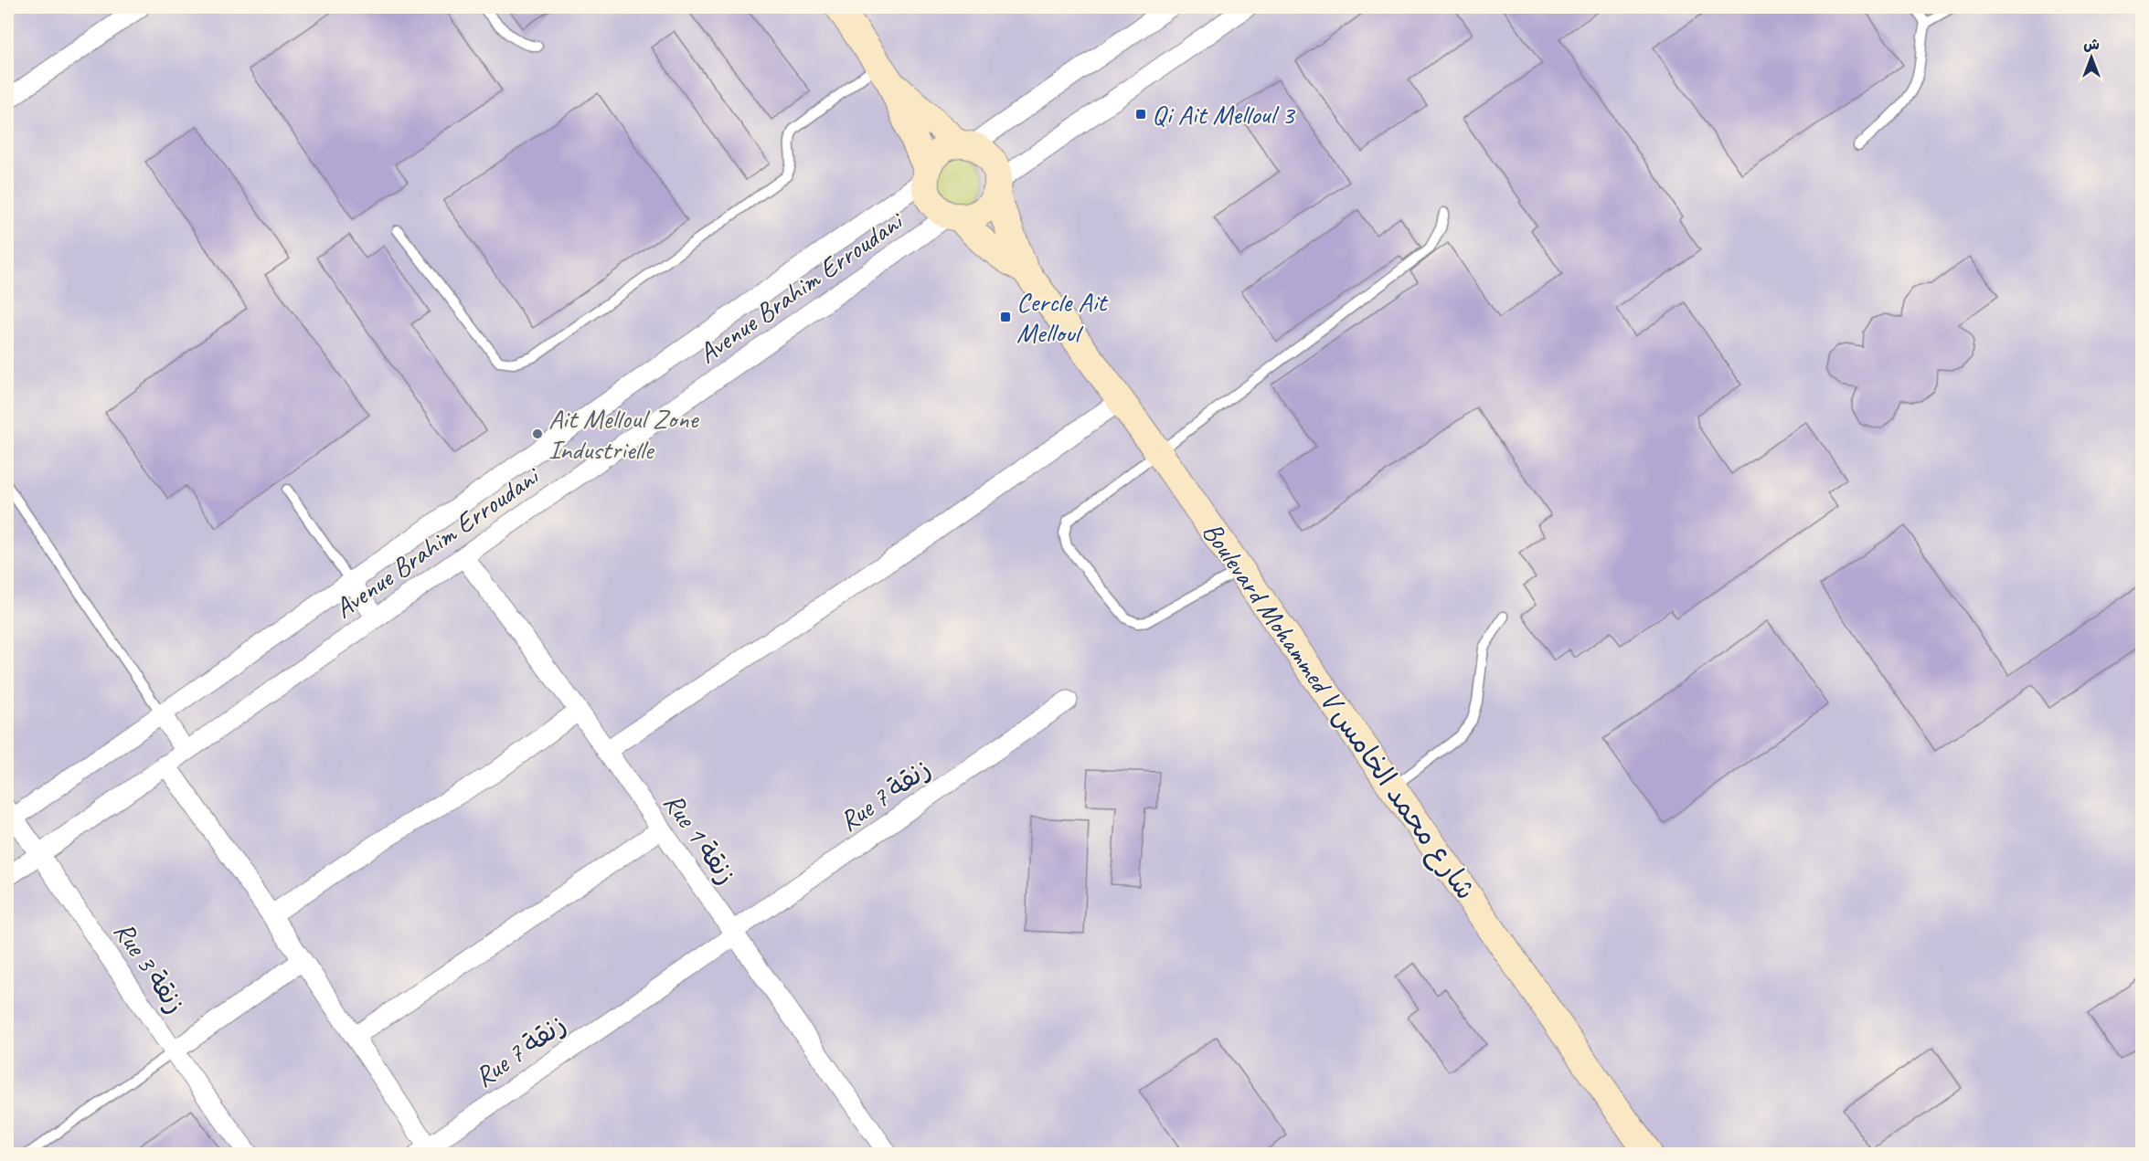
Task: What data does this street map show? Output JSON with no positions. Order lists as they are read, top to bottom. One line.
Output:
{"streets":{"main road":["Boulevard Mohammed V شارع محمد الخامس"],"street":["Avenue Brahim Erroudani","Rue 7 زنقة","Rue 1 زنقة","Rue 3 زنقة"]},"crossings":[["Avenue Brahim Erroudani","Boulevard Mohammed V شارع محمد الخامس"],["Avenue Brahim Erroudani","Rue 1 زنقة"],["Avenue Brahim Erroudani","Rue 3 زنقة"],["Rue 7 زنقة","Rue 1 زنقة"]],"places":{"transit":["Qi Ait Melloul 3","Cercle Ait Melloul"],"other":["Ait Melloul Zone Industrielle"]},"north":"top"}
